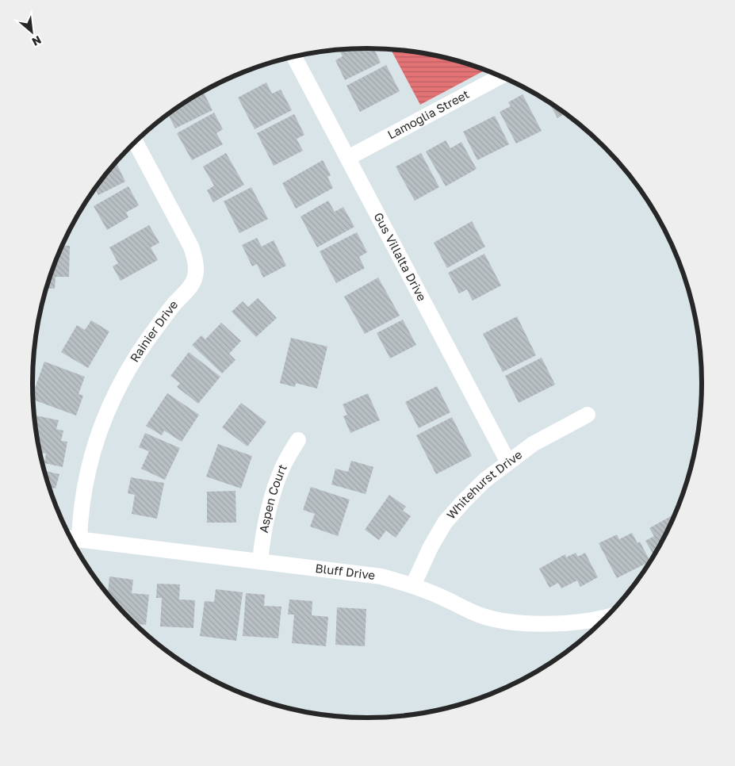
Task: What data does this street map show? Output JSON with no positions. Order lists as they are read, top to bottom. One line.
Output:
{"streets":{"street":["Lamoglia Street","Gus Villalta Drive","Rainier Drive","Whitehurst Drive","Aspen Court","Bluff Drive"]},"crossings":[["Lamoglia Street","Gus Villalta Drive"],["Gus Villalta Drive","Whitehurst Drive"],["Rainier Drive","Bluff Drive"],["Whitehurst Drive","Bluff Drive"],["Aspen Court","Bluff Drive"]],"north":"bottom right"}
